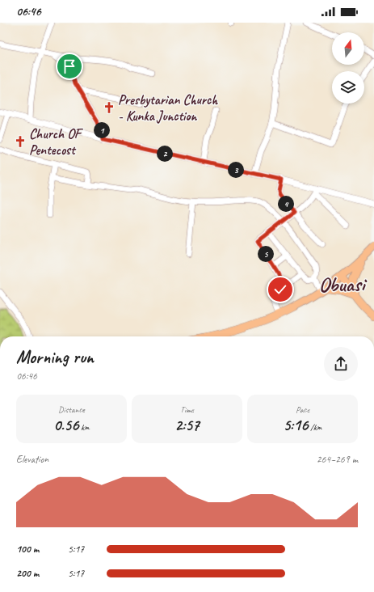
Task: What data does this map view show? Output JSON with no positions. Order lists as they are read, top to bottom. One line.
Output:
{"districts":["Obuasi"],"places":{"church":["Presbytarian Church - Kunka Junction","Church OF Pentecost"]},"north":"top","page":{"status":"06:46","pins":["1","2","3","4","5"],"heading":["Morning run","06:46"],"stats":[["Distance","0.56 km"],["Time","2:57"],["Pace","5:16 /km"]],"chart":["Elevation","264–269 m"],"list":[{"name":"100 m","note":"5:17"},{"name":"200 m","note":"5:17"}]}}
